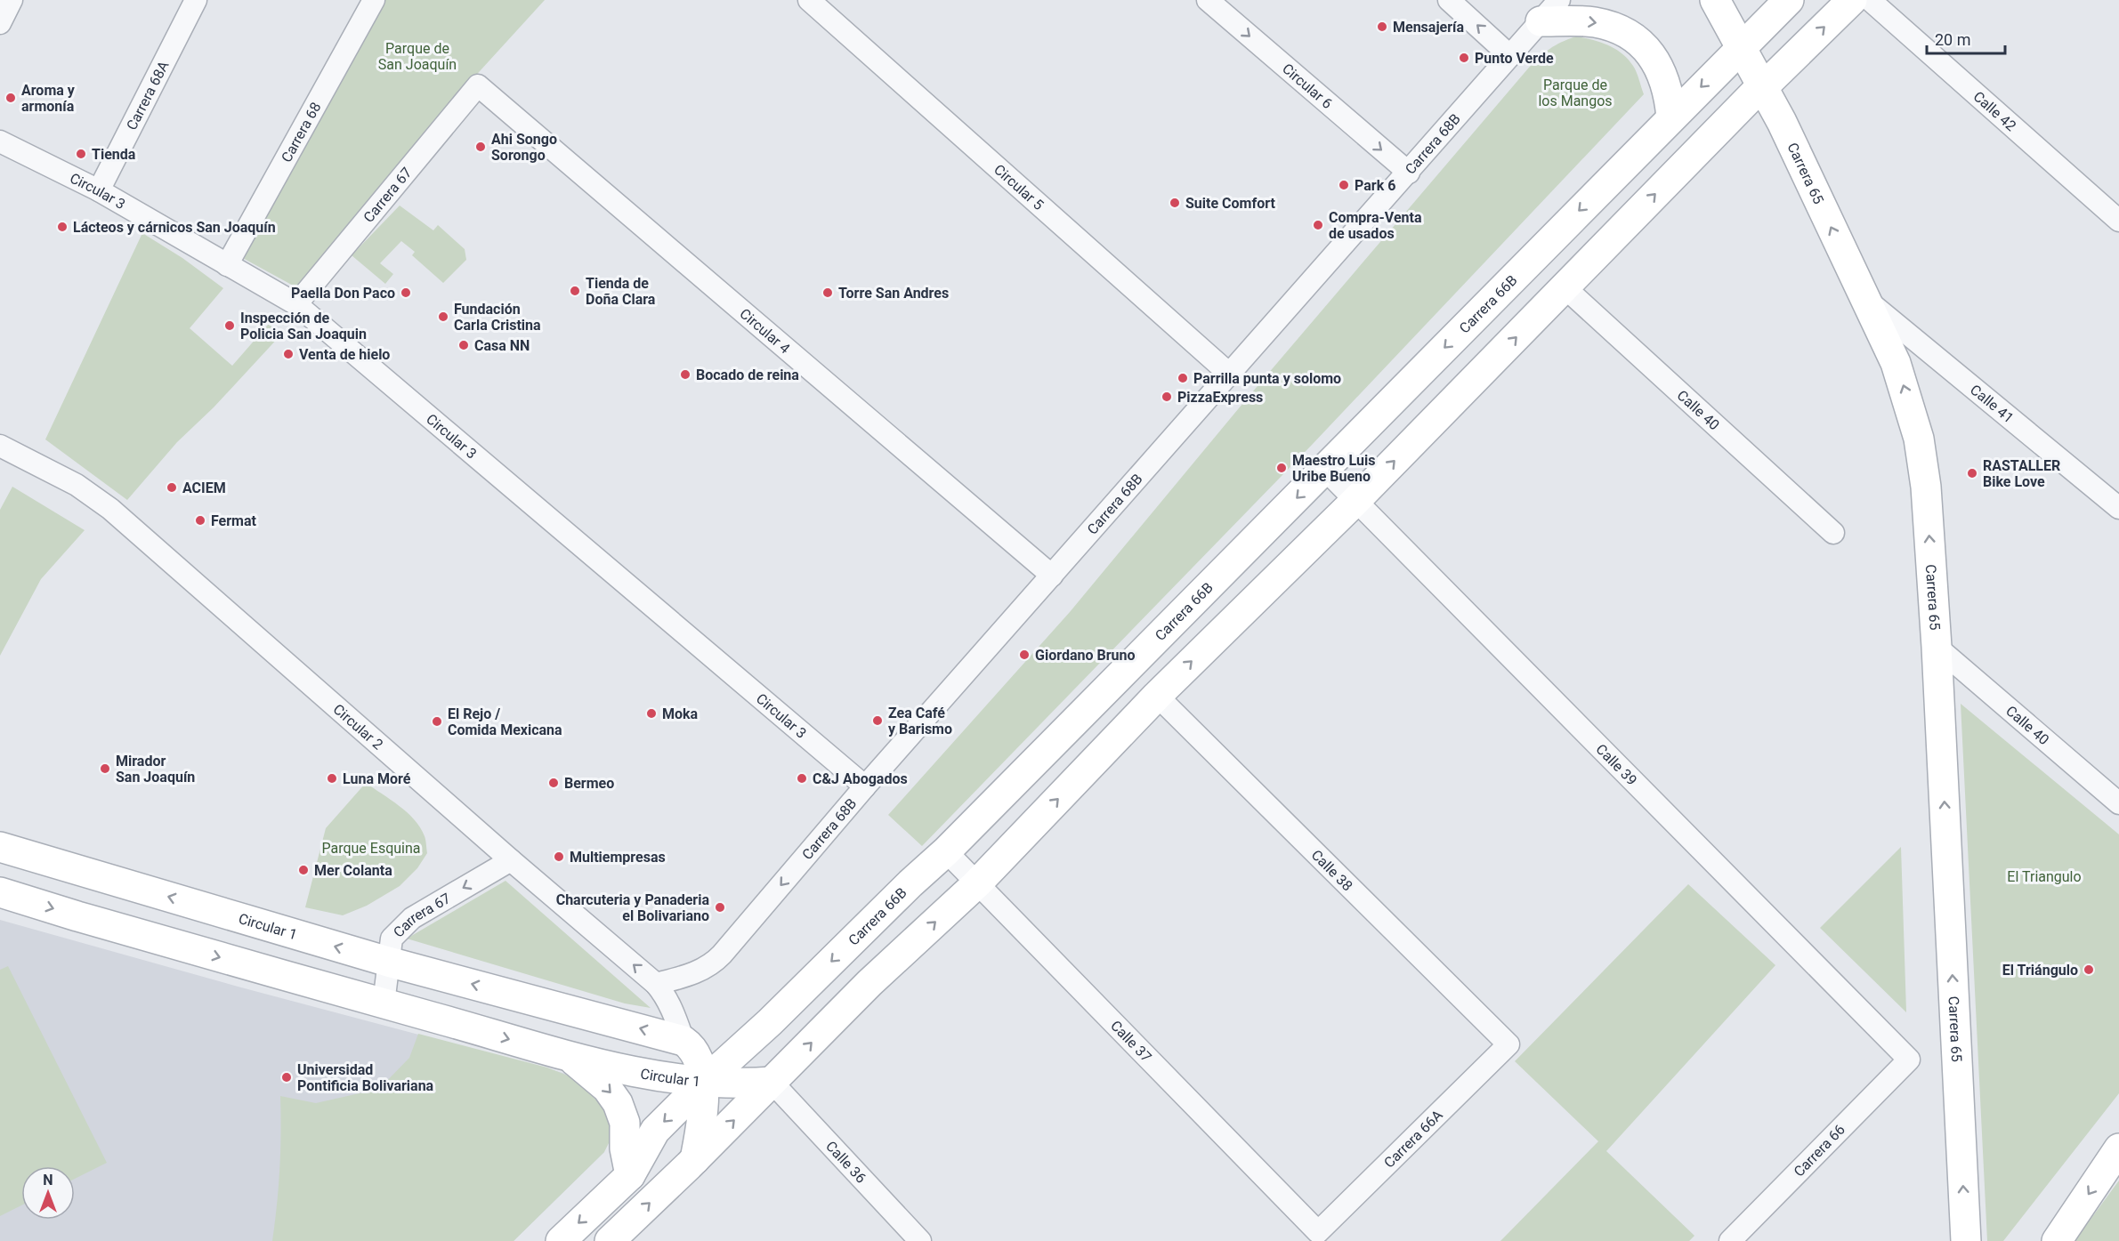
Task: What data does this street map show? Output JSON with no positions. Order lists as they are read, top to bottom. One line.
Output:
{"streets":{"main road":["Carrera 65","Carrera 66B","Circular 1"],"street":["Circular 6","Carrera 68A","Calle 42","Carrera 68","Carrera 68B","Circular 5","Circular 3","Carrera 67","Circular 4","Calle 41","Calle 40","Circular 2","Calle 39","Calle 38","Calle 37","Carrera 66A","Carrera 66","Calle 36"]},"crossings":[["Circular 6","Carrera 68B"],["Carrera 68A","Circular 3"],["Carrera 68","Circular 3"],["Carrera 68B","Circular 5"],["Carrera 68B","Circular 3"],["Carrera 68B","Circular 4"],["Carrera 68B","Circular 2"],["Carrera 65","Carrera 66B"],["Carrera 65","Calle 41"],["Carrera 65","Calle 40"],["Circular 3","Carrera 67"],["Carrera 67","Circular 4"],["Carrera 67","Circular 2"],["Carrera 67","Circular 1"],["Carrera 66B","Calle 39"],["Carrera 66B","Circular 1"],["Carrera 66B","Calle 37"],["Circular 2","Circular 1"],["Calle 39","Carrera 66"],["Calle 38","Carrera 66A"],["Calle 37","Carrera 66A"]],"one_way":["Carrera 65"],"parks":["Parque de San Joaquín","Parque de los Mangos","Parque Esquina","El Triangulo"],"places":["Mensajería","Punto Verde","Aroma y armonía","Ahi Songo Sorongo","Tienda","Park 6","Suite Comfort","Compra-Venta de usados","Lácteos y cárnicos San Joaquín","Tienda de Doña Clara","Paella Don Paco","Torre San Andres","Fundación Carla Cristina","Inspección de Policia San Joaquin","Casa NN","Venta de hielo","Bocado de reina","Parrilla punta y solomo","PizzaExpress","Maestro Luis Uribe Bueno","RASTALLER Bike Love","ACIEM","Fermat","Giordano Bruno","Moka","Zea Café y Barismo","El Rejo / Comida Mexicana","Mirador San Joaquín","Luna Moré","C&J Abogados","Bermeo","Multiempresas","Mer Colanta","Charcuteria y Panaderia el Bolivariano","El Triángulo","Universidad Pontificia Bolivariana"],"scale_bar":"20 m","north":"top"}
